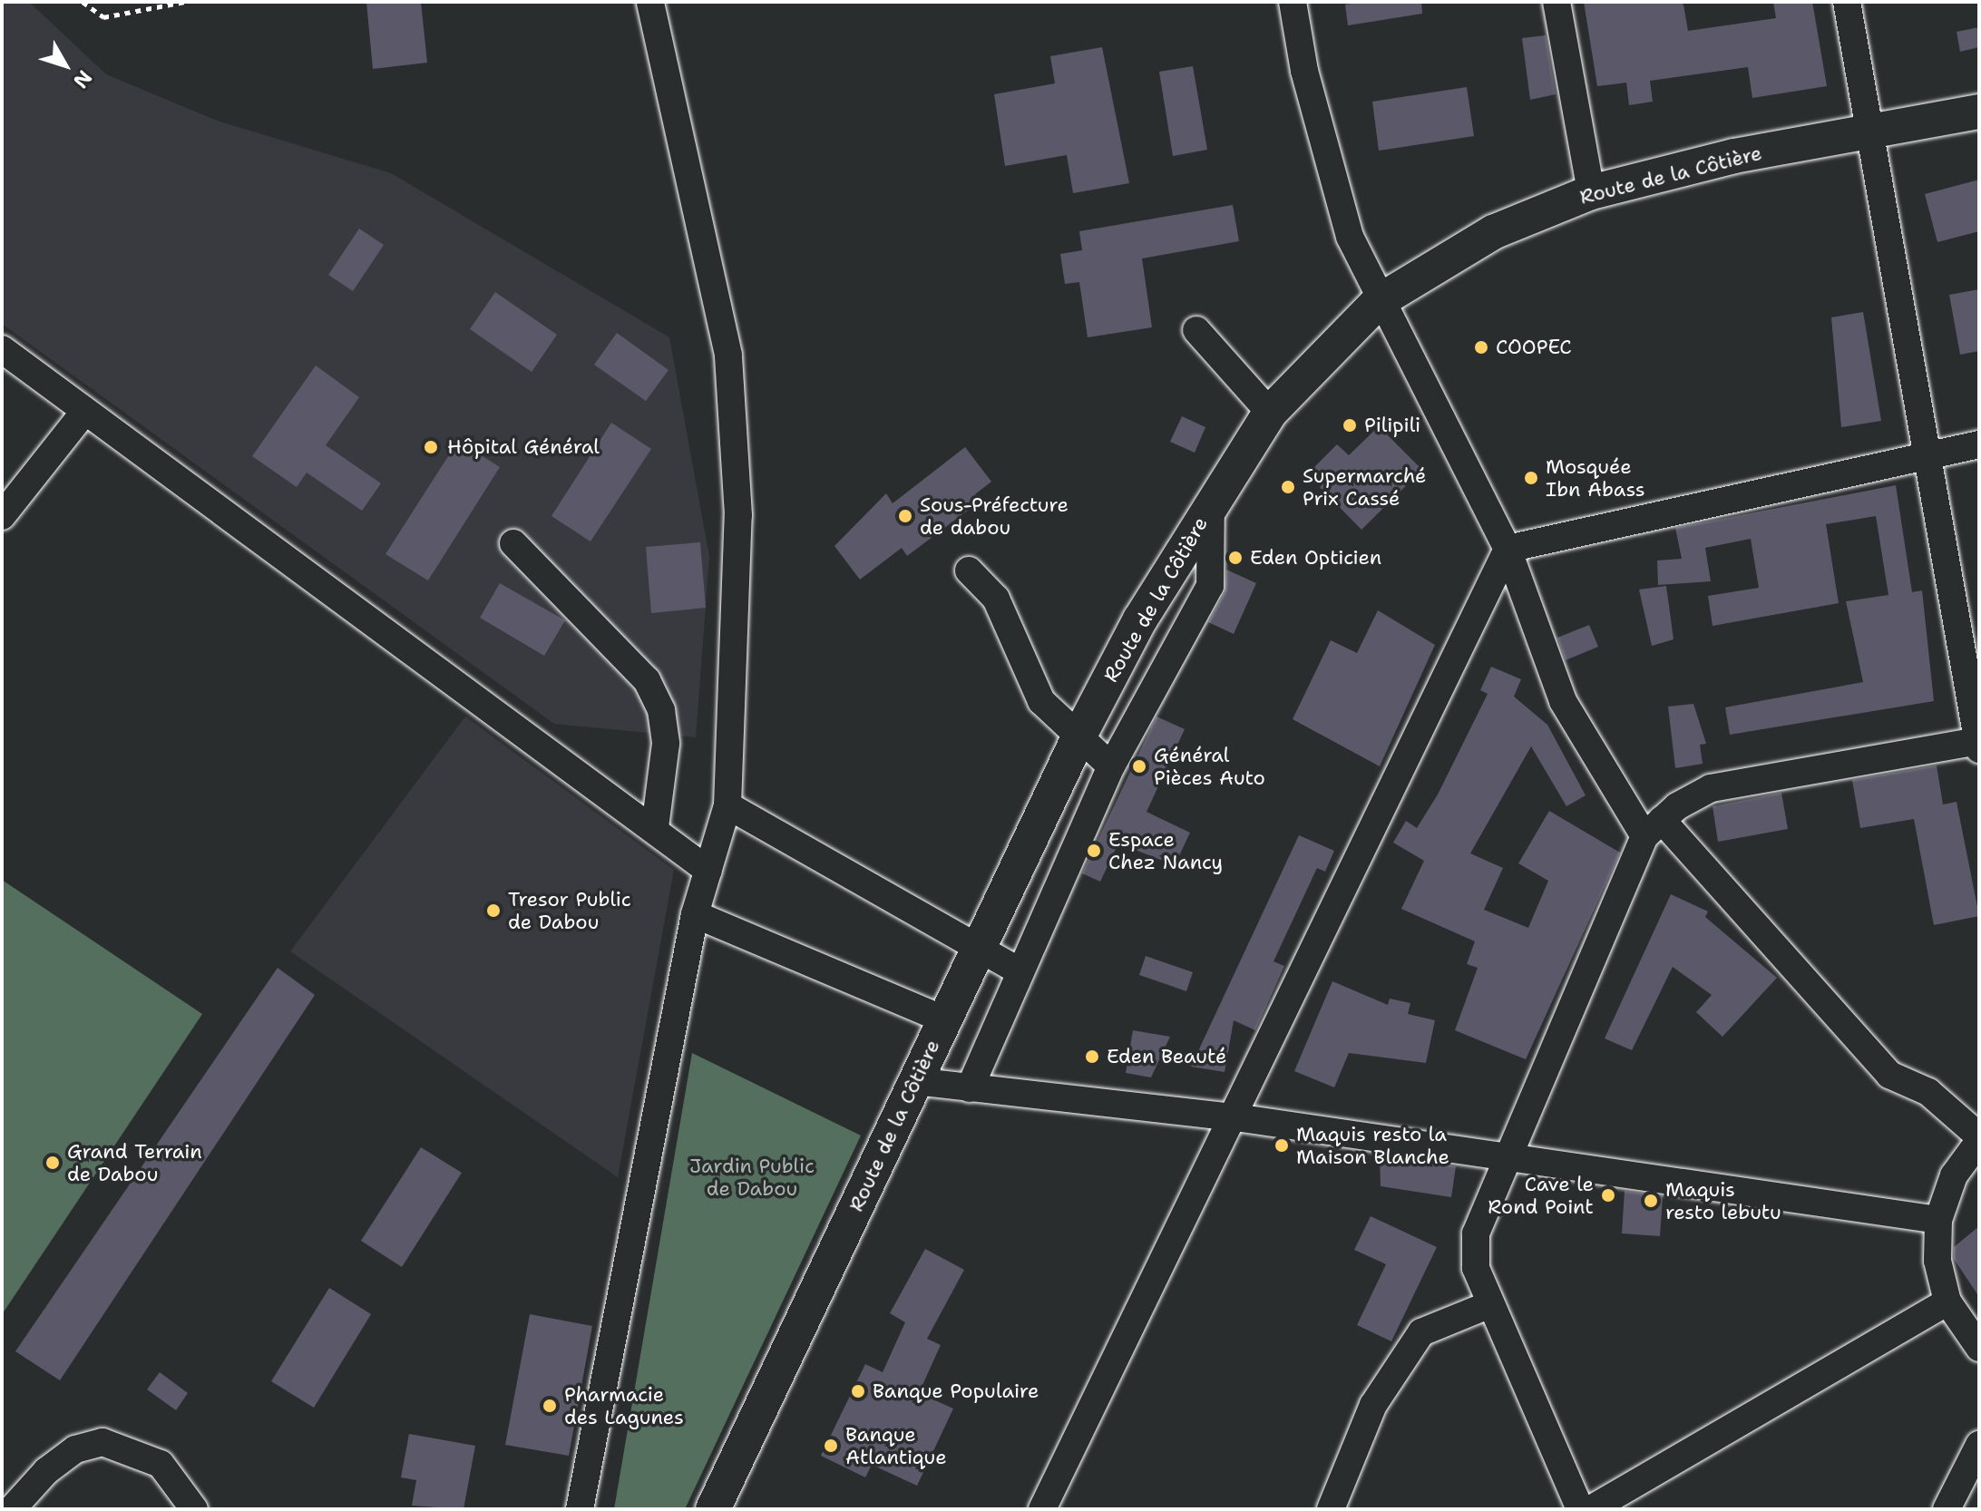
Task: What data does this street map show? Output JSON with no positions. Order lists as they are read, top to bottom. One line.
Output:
{"streets":{"main road":["Route de la Côtière"]},"parks":["Jardin Public de Dabou"],"places":["COOPEC","Pilipili","Hôpital Général","Mosquée Ibn Abass","Supermarché Prix Cassé","Sous-Préfecture de dabou","Eden Opticien","Général Pièces Auto","Espace Chez Nancy","Tresor Public de Dabou","Eden Beauté","Maquis resto la Maison Blanche","Grand Terrain de Dabou","Cave le Rond Point","Maquis resto lebutu","Banque Populaire","Pharmacie des Lagunes","Banque Atlantique"],"north":"bottom right"}
